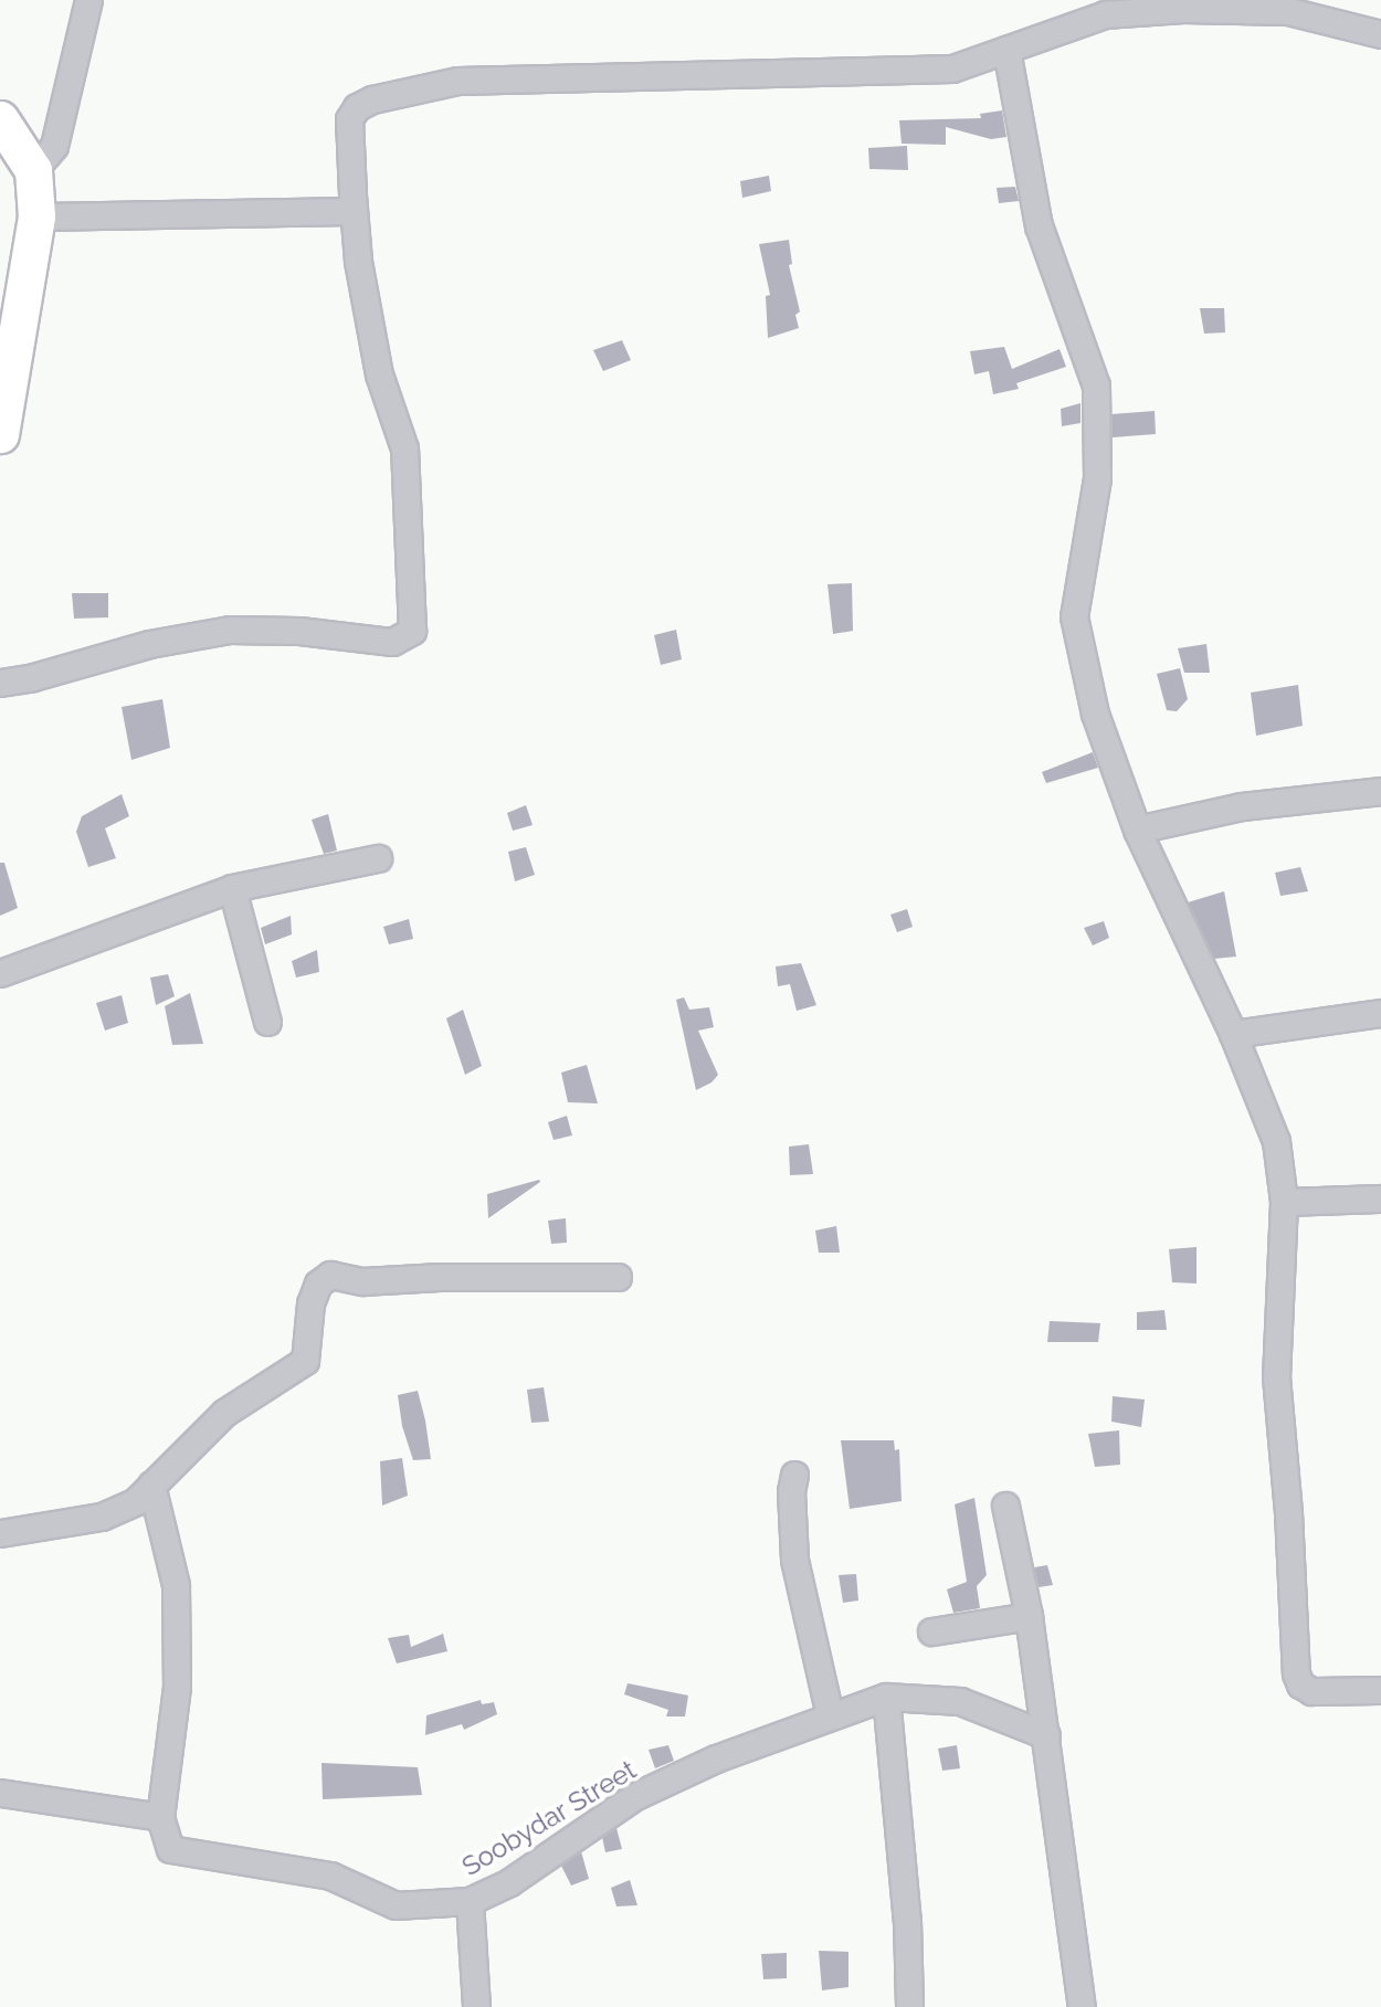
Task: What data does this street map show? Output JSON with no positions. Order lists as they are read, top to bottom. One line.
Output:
{"streets":{"street":["Soobydar Street"]}}
